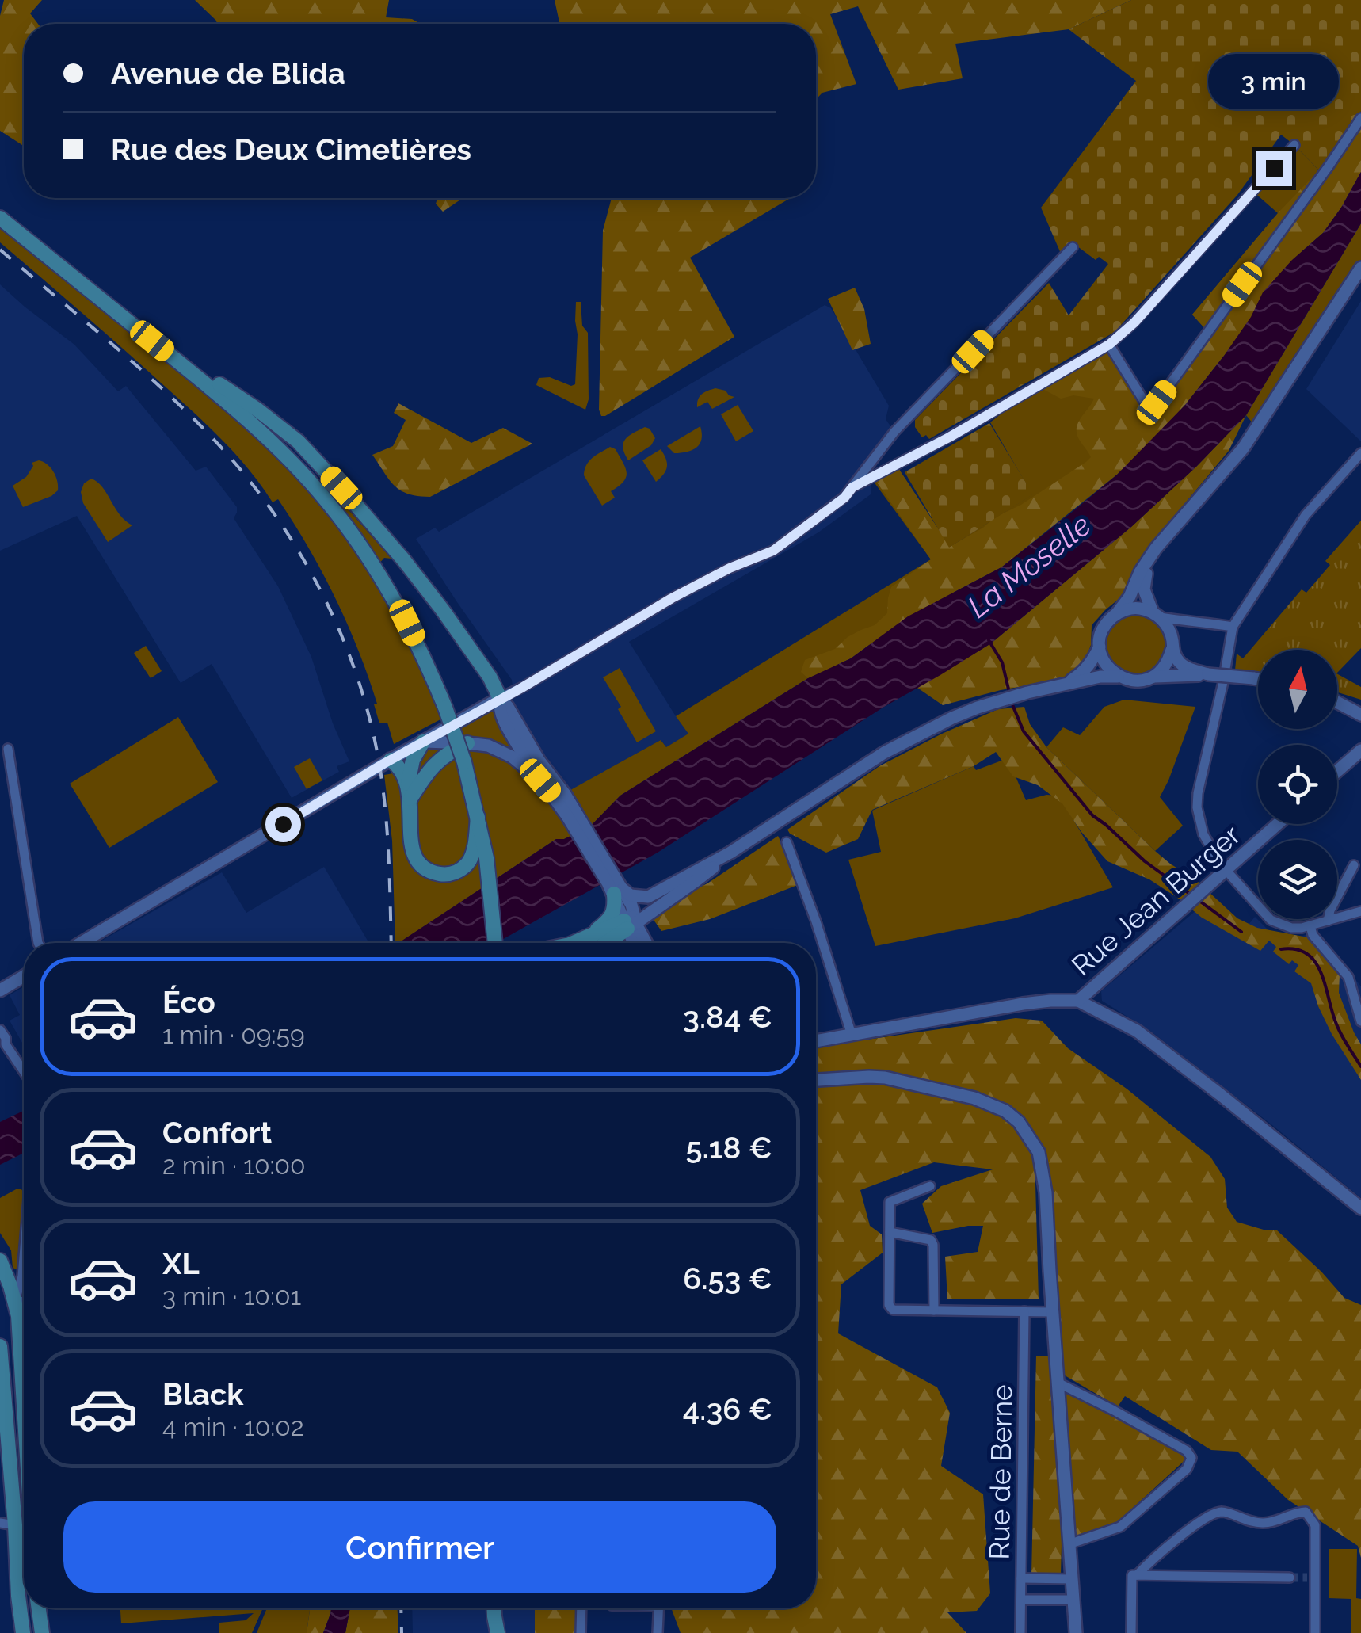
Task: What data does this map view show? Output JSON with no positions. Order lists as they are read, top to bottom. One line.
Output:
{"streets":{"main road":["Rue Jean Burger"],"street":["Rue de Berne"]},"water":["La Moselle"],"north":"top","page":{"banner":["Avenue de Blida","Rue des Deux Cimetières"],"bubble":"3 min","list":[{"name":"Éco","note":"1 min · 09:59","value":"3.84 €"},{"name":"Confort","note":"2 min · 10:00","value":"5.18 €"},{"name":"XL","note":"3 min · 10:01","value":"6.53 €"},{"name":"Black","note":"4 min · 10:02","value":"4.36 €"}],"buttons":"Confirmer"}}
